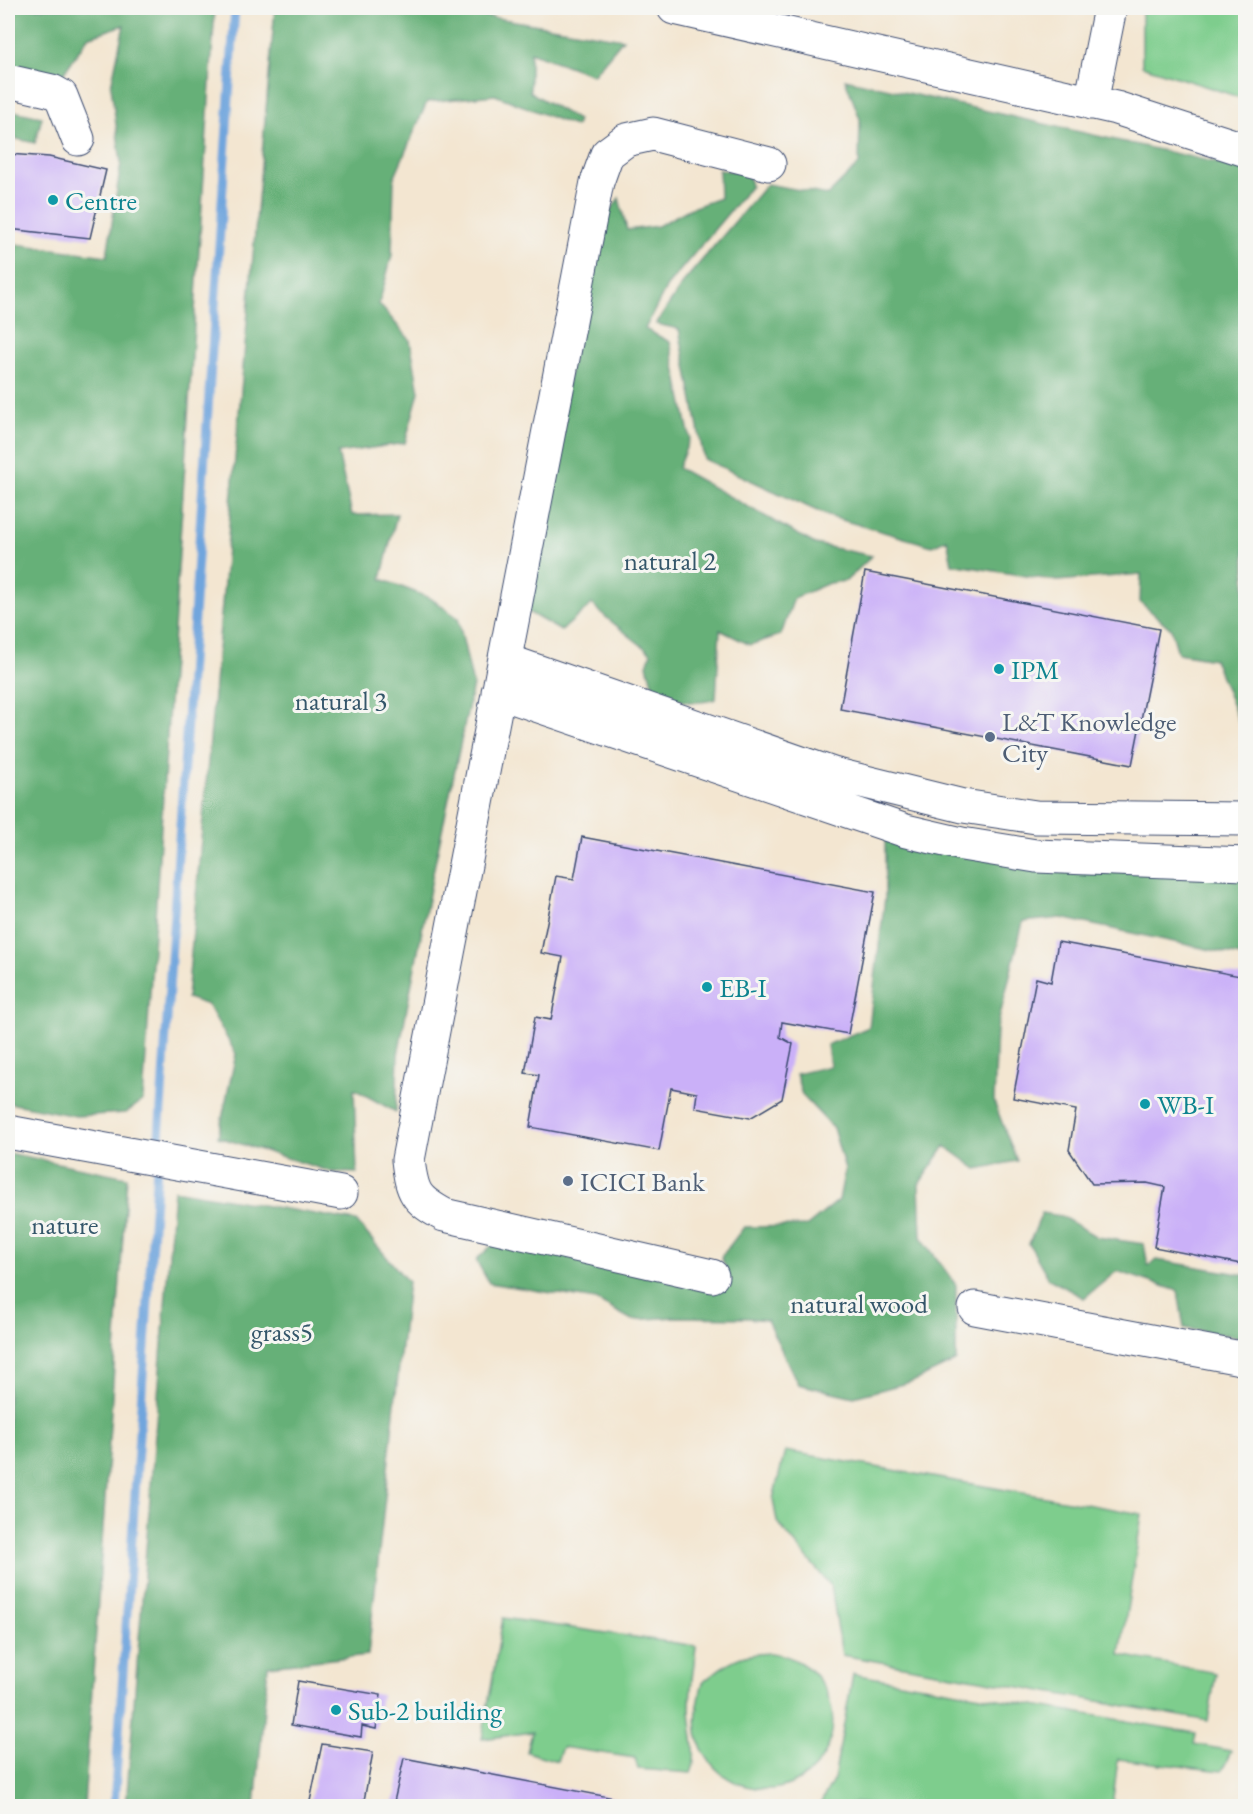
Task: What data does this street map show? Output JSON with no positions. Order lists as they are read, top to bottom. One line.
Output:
{"parks":["natural 2","natural 3","nature","natural wood","grass5"],"places":["Centre","IPM","L&T Knowledge City","EB-I","WB-I","ICICI Bank","Sub-2 building"]}
